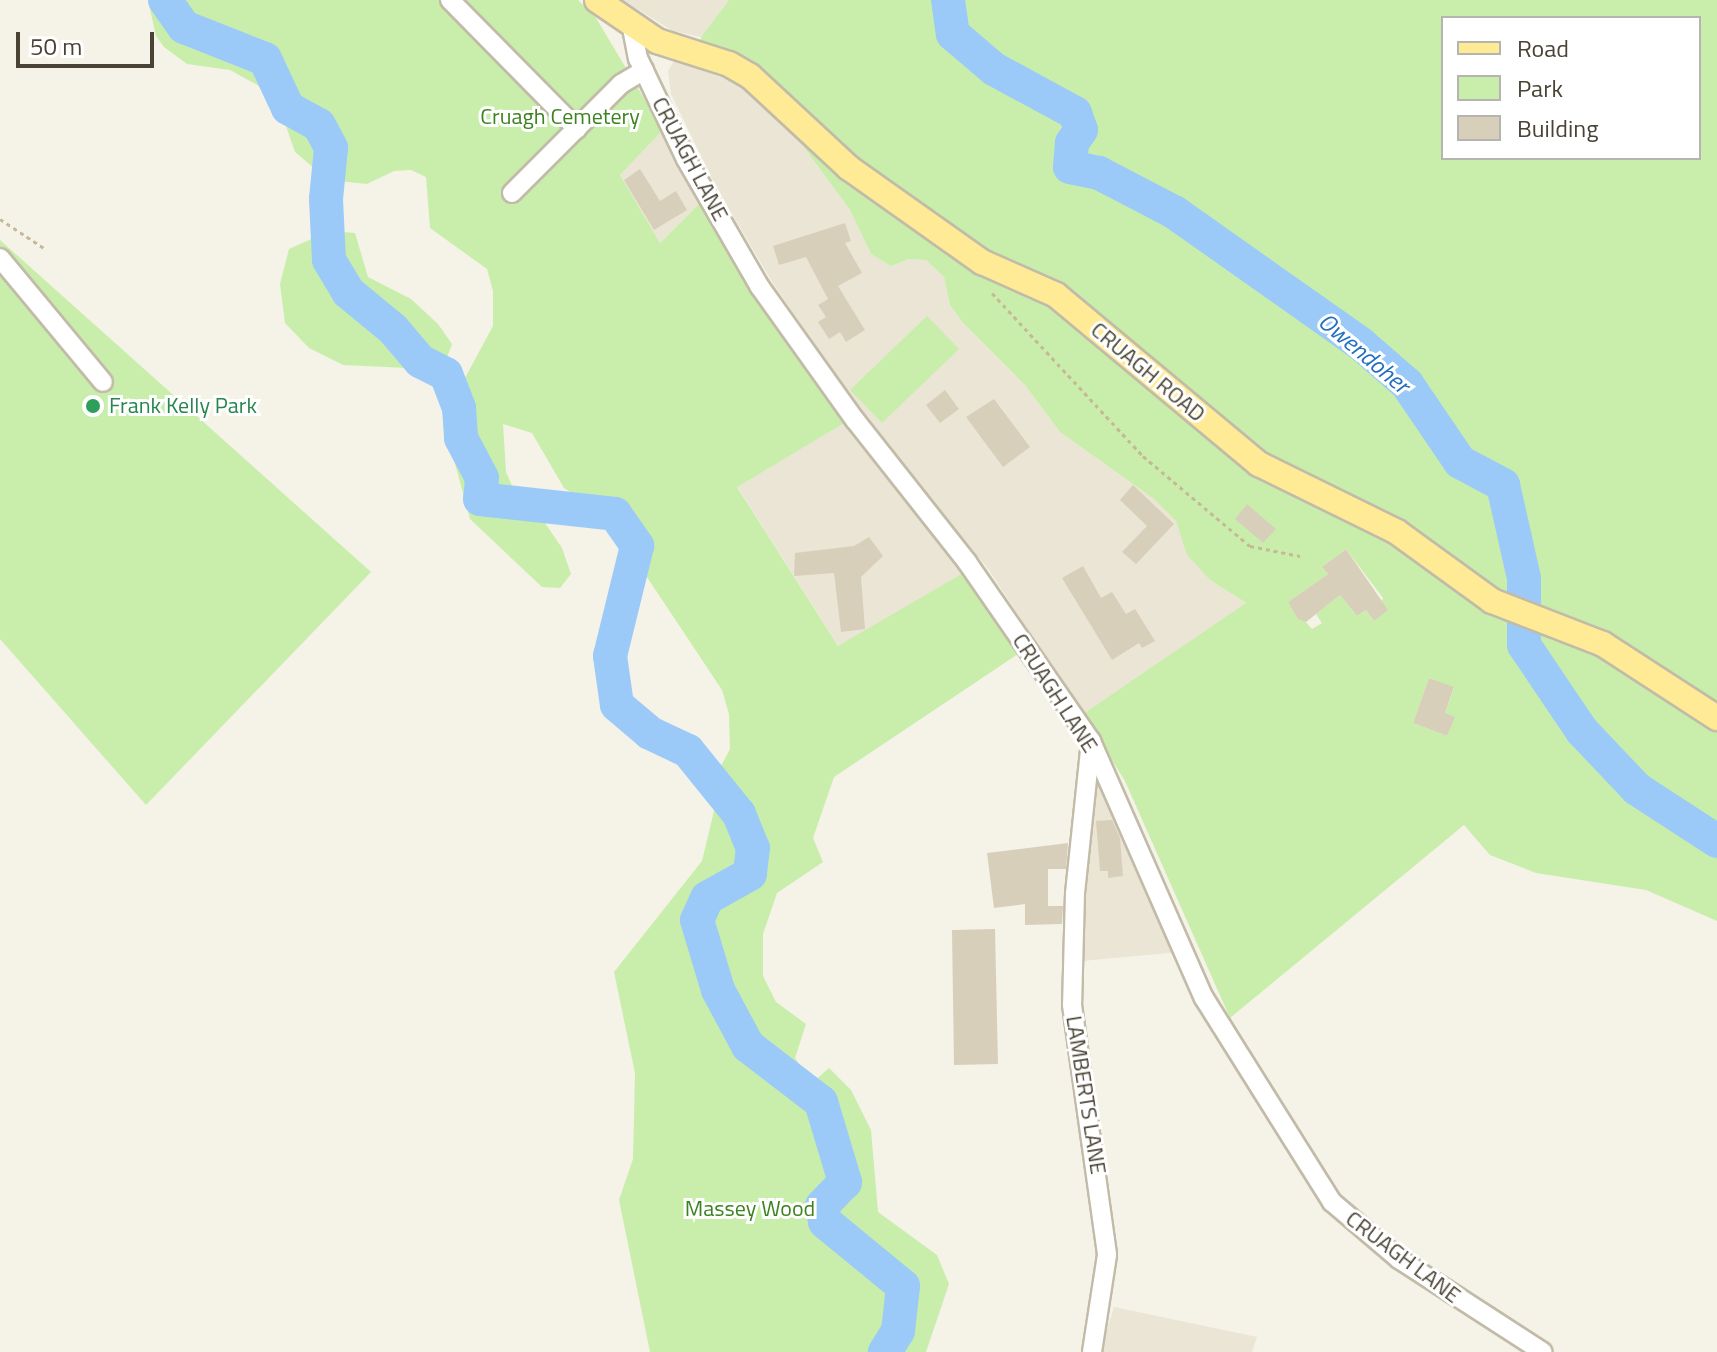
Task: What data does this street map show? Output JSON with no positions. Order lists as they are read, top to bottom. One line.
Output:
{"streets":{"main road":["CRUAGH ROAD"],"street":["CRUAGH LANE","LAMBERTS LANE"]},"crossings":[["CRUAGH LANE","CRUAGH ROAD"],["CRUAGH LANE","LAMBERTS LANE"]],"water":["Owendoher"],"parks":["Cruagh Cemetery","Massey Wood"],"places":["Frank Kelly Park"],"legend":["Road","Park","Building"],"scale_bar":"50 m"}
